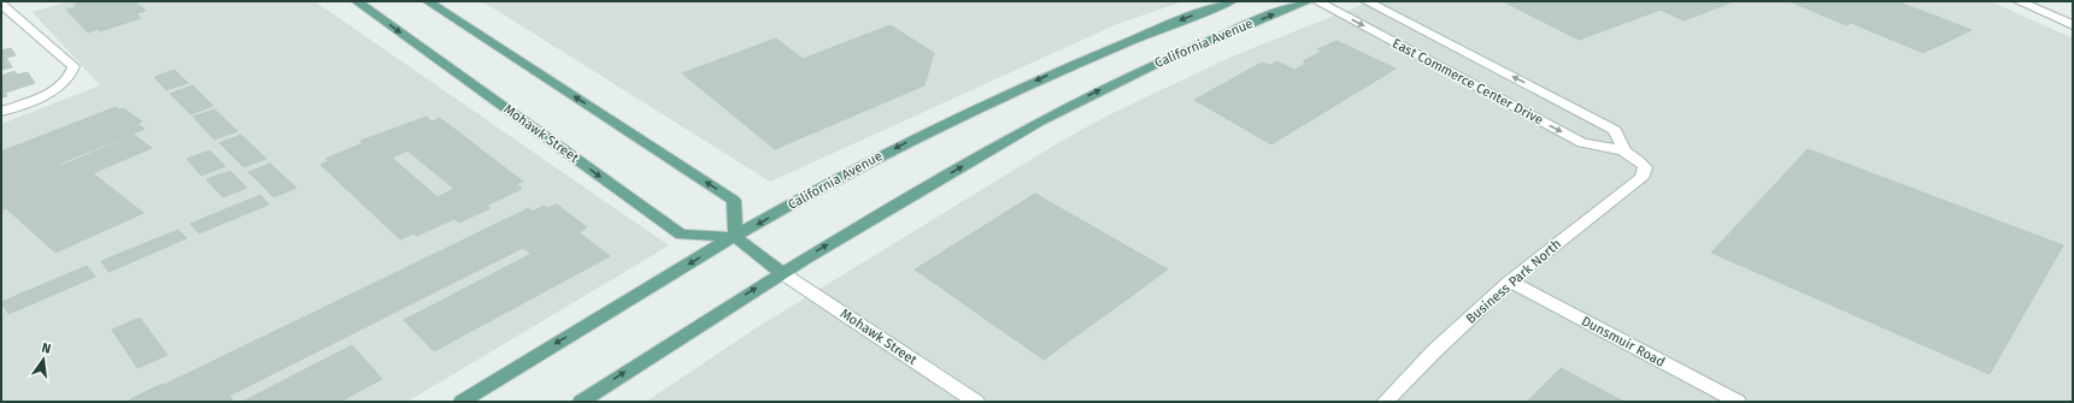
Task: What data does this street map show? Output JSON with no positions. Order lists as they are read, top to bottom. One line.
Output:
{"streets":{"main road":["California Avenue","Mohawk Street"],"street":["East Commerce Center Drive","Business Park North","Dunsmuir Road"]},"crossings":[["California Avenue","Mohawk Street"],["East Commerce Center Drive","Business Park North"],["Business Park North","Dunsmuir Road"]],"north":"top"}
